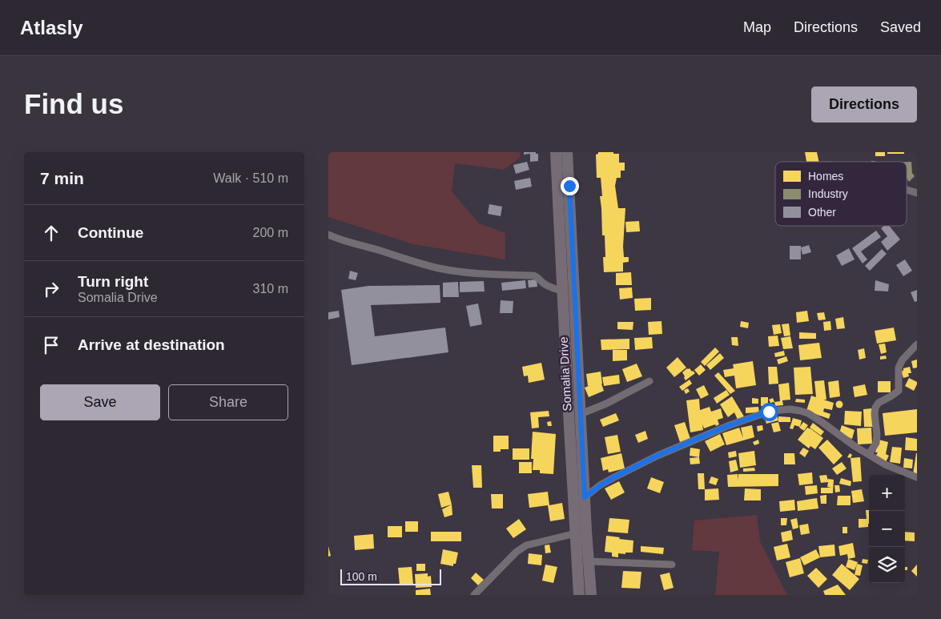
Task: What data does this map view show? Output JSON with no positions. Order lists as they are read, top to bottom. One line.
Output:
{"streets":{"main road":["Somalia Drive"]},"legend":["Homes","Industry","Other"],"scale_bar":"100 m","page":{"header":"Atlasly","nav":["Map","Directions","Saved"],"buttons":["Directions",["Save","Share"]],"title":"Find us","heading":["7 min","Walk · 510 m"],"list":[["Continue","200 m"],["Turn right","Somalia Drive","310 m"],"Arrive at destination"],"map_buttons":["+","−"],"scale":"100 m"}}
